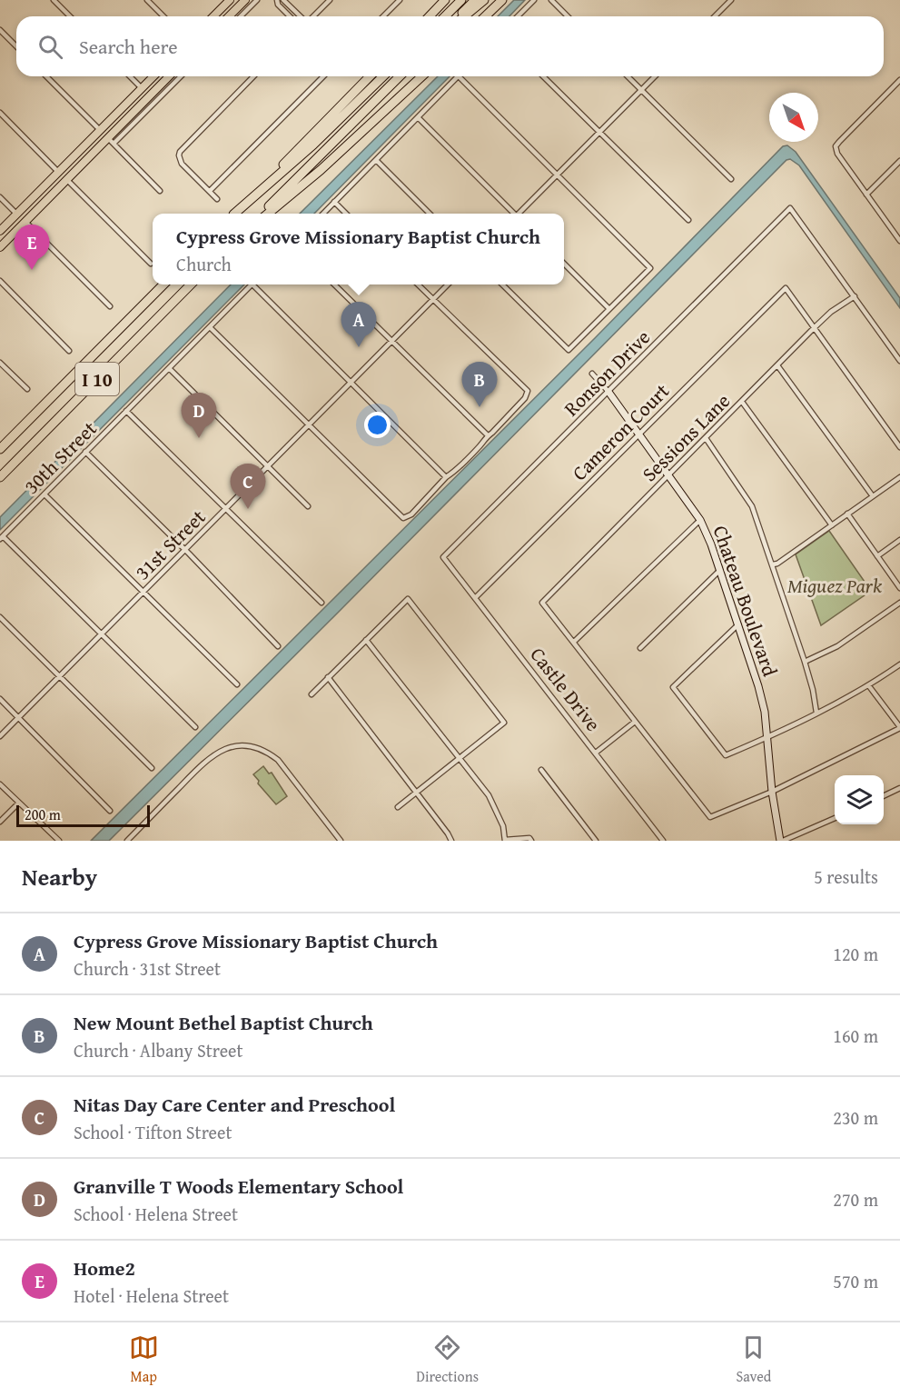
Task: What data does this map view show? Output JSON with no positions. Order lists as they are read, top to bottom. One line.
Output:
{"streets":{"highway":["I 10"],"street":["Ronson Drive","Cameron Court","Sessions Lane","30th Street","31st Street","Chateau Boulevard","Castle Drive"]},"crossings":[["Ronson Drive","Sessions Lane"],["Ronson Drive","Chateau Boulevard"],["Ronson Drive","Castle Drive"],["Cameron Court","Sessions Lane"],["Cameron Court","Chateau Boulevard"],["Cameron Court","Castle Drive"],["Sessions Lane","Chateau Boulevard"]],"parks":["Miguez Park"],"scale_bar":"200 m","north":"bottom right","page":{"search":"Search here","popup":["Cypress Grove Missionary Baptist Church","Church"],"pins":["E","A","B","D","C"],"scale":"200 m","heading":["Nearby","5 results"],"list":[{"mark":"A","name":"Cypress Grove Missionary Baptist Church","note":"Church · 31st Street","value":"120 m"},{"mark":"B","name":"New Mount Bethel Baptist Church","note":"Church · Albany Street","value":"160 m"},{"mark":"C","name":"Nitas Day Care Center and Preschool","note":"School · Tifton Street","value":"230 m"},{"mark":"D","name":"Granville T Woods Elementary School","note":"School · Helena Street","value":"270 m"},{"mark":"E","name":"Home2","note":"Hotel · Helena Street","value":"570 m"}],"nav":["Map","Directions","Saved"]}}
